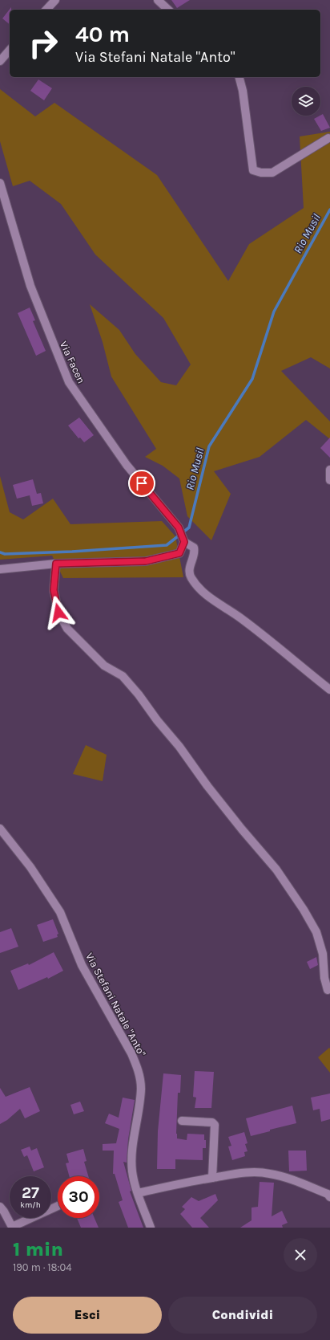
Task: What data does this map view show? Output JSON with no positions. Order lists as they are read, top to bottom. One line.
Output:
{"streets":{"street":["Via Facen","Via Stefani Natale \"Anto\""]},"water":["Rio Musil"],"page":{"turn":["40 m","Via Stefani Natale \"Anto\""],"speed":"27 km/h","limit":"30","heading":["1 min","190 m · 18:04"],"buttons":["Esci","Condividi"]}}
